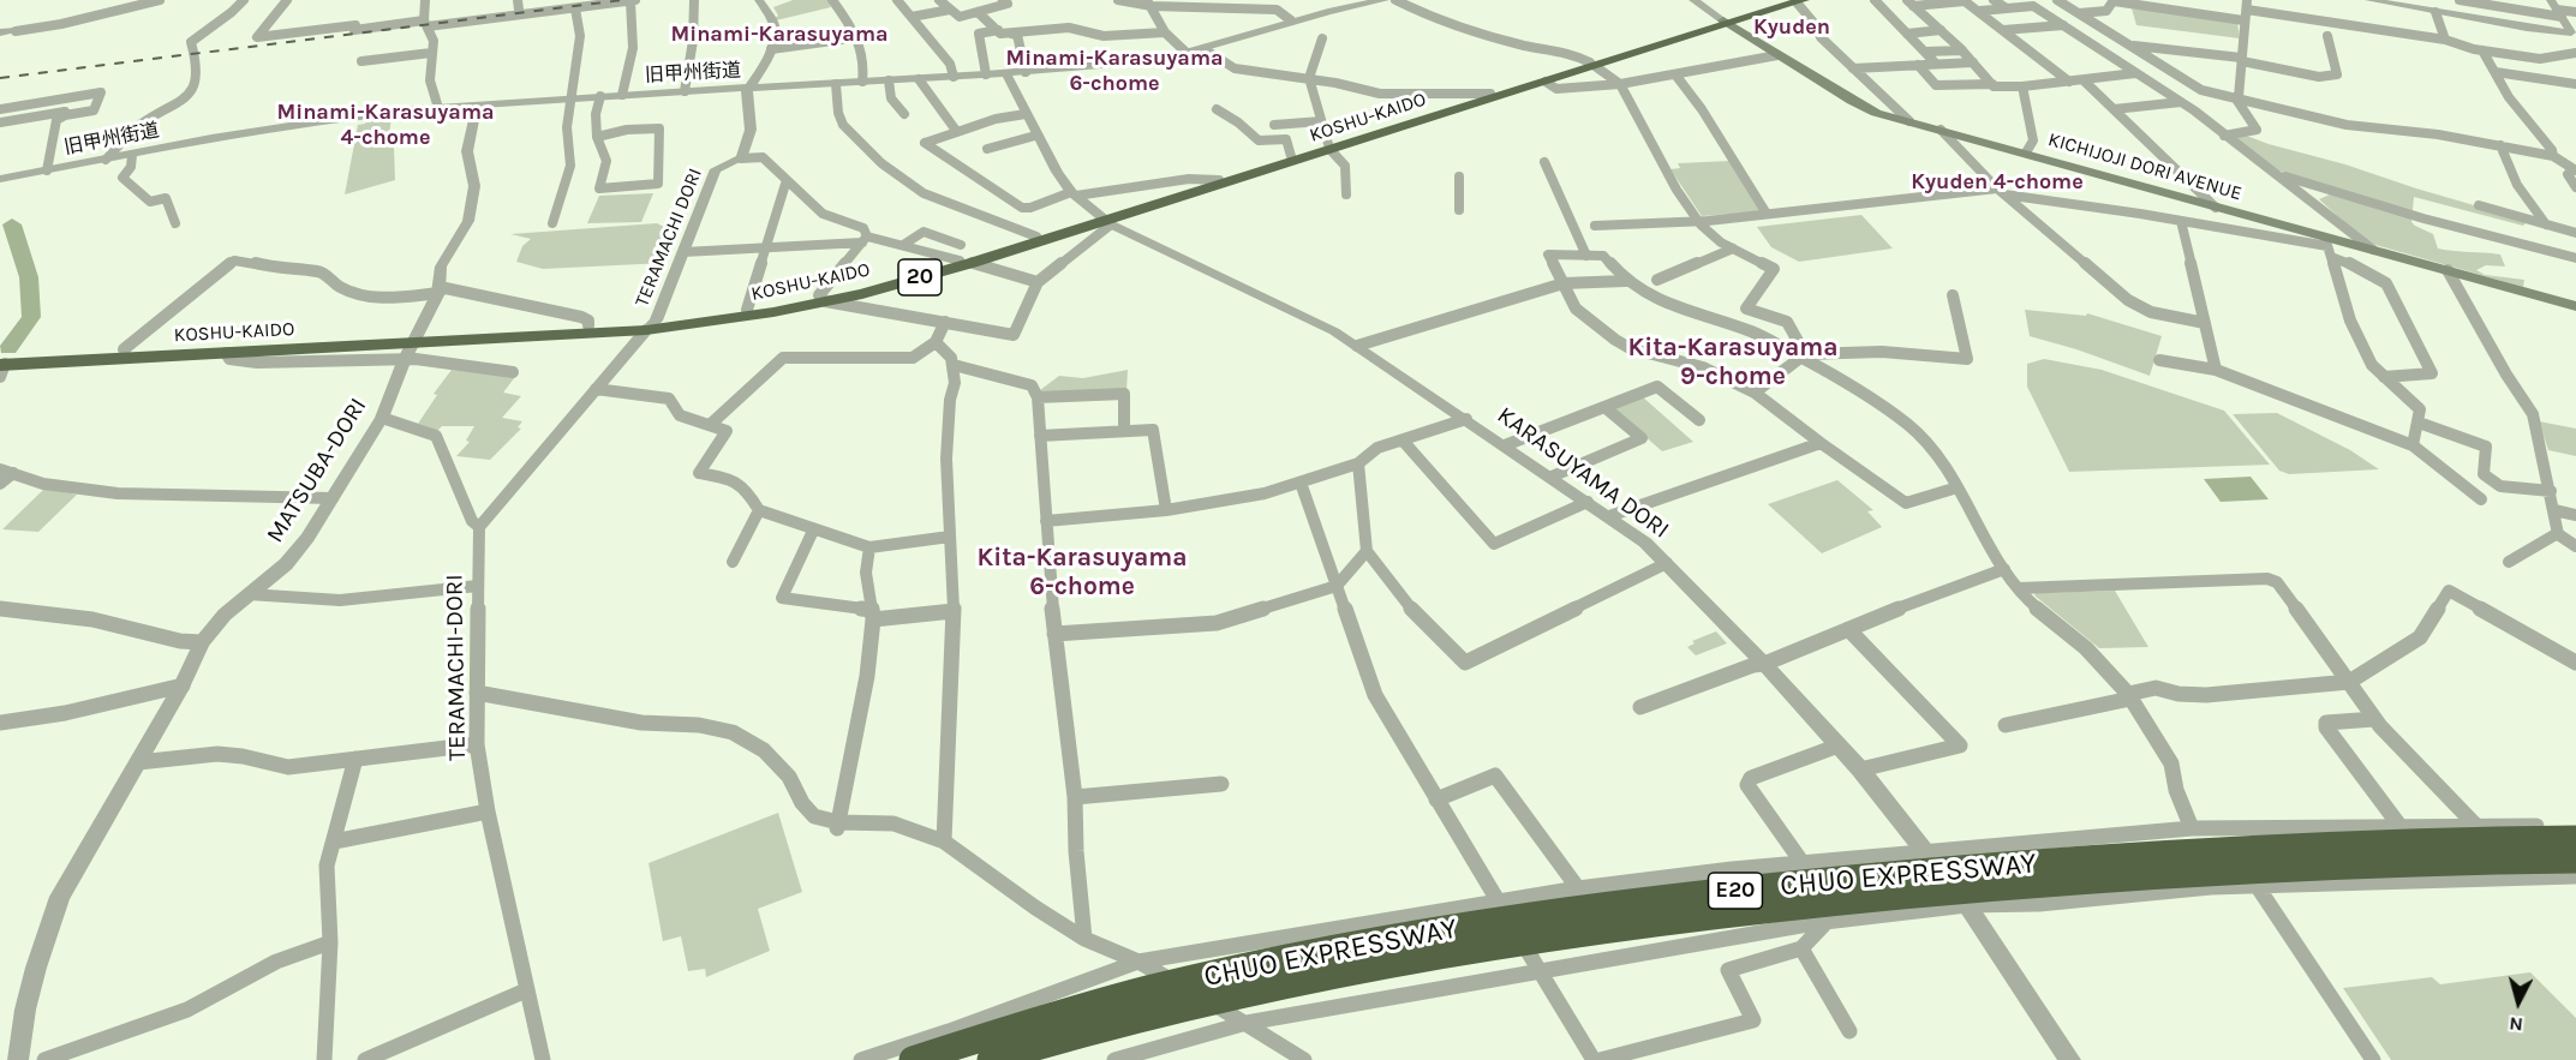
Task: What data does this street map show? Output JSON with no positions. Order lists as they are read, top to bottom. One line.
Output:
{"streets":{"highway":["KOSHU-KAIDO","20","CHUO EXPRESSWAY","E20"],"main road":["KICHIJOJI DORI AVENUE"],"street":["旧甲州街道","TERAMACHI DORI","MATSUBA-DORI","KARASUYAMA DORI","TERAMACHI-DORI"]},"crossings":[["旧甲州街道","MATSUBA-DORI"],["旧甲州街道","KARASUYAMA DORI"],["KOSHU-KAIDO","KICHIJOJI DORI AVENUE"],["KOSHU-KAIDO","TERAMACHI DORI"],["KOSHU-KAIDO","MATSUBA-DORI"],["KOSHU-KAIDO","KARASUYAMA DORI"]],"districts":["Kyuden","Minami-Karasuyama","Minami-Karasuyama 6-chome","Minami-Karasuyama 4-chome","Kyuden 4-chome","Kita-Karasuyama 9-chome","Kita-Karasuyama 6-chome"],"north":"bottom"}
